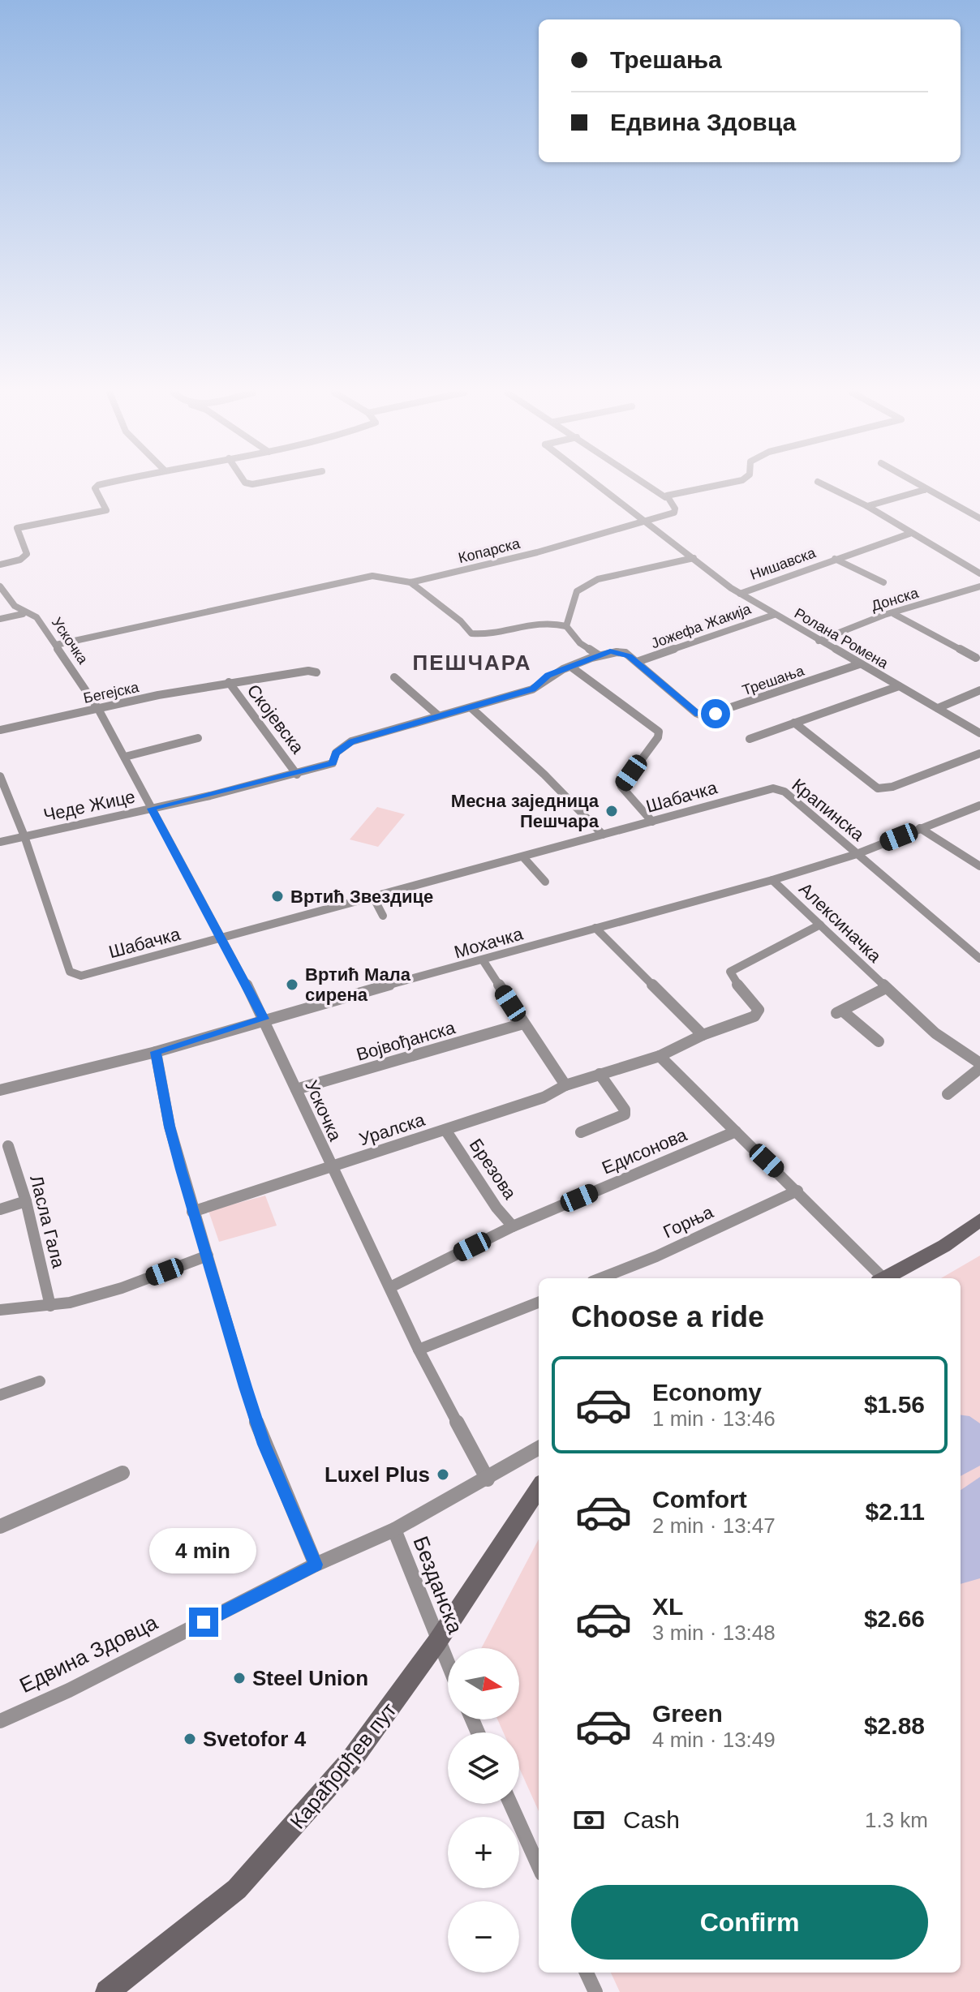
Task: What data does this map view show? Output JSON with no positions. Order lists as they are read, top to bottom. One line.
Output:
{"streets":{"main road":["Карађорђев пут"],"street":["Копарска","Нишавска","Донска","Јожефа Жакија","Ролана Ромена","Ускочка","Трешања","Бегејска","Скојевска","Шабачка","Чеде Жице","Крапинска","Алексиначка","Мохачка","Војвођанска","Уралска","Едисонова","Брезова","Ласла Гала","Горња","Безданска","Едвина Здовца"]},"crossings":[["Копарска","Ролана Ромена"],["Копарска","Ускочка"],["Нишавска","Ролана Ромена"],["Донска","Ролана Ромена"],["Јожефа Жакија","Ролана Ромена"],["Јожефа Жакија","Трешања"],["Ролана Ромена","Трешања"],["Ускочка","Бегејска"],["Ускочка","Шабачка"],["Ускочка","Чеде Жице"],["Ускочка","Мохачка"],["Ускочка","Војвођанска"],["Ускочка","Уралска"],["Ускочка","Едисонова"],["Ускочка","Едвина Здовца"],["Бегејска","Скојевска"],["Скојевска","Чеде Жице"],["Шабачка","Чеде Жице"],["Шабачка","Крапинска"],["Крапинска","Мохачка"],["Алексиначка","Мохачка"],["Алексиначка","Уралска"],["Уралска","Брезова"],["Едисонова","Брезова"],["Безданска","Едвина Здовца"],["Безданска","Карађорђев пут"]],"districts":["ПЕШЧАРА"],"places":["Месна заједница Пешчара","Вртић Звездице","Вртић Мала сирена","Luxel Plus","Steel Union","Svetofor 4"],"north":"right","page":{"banner":["Трешања","Едвина Здовца"],"heading":"Choose a ride","list":[{"name":"Economy","note":"1 min · 13:46","value":"$1.56"},{"name":"Comfort","note":"2 min · 13:47","value":"$2.11"},{"name":"XL","note":"3 min · 13:48","value":"$2.66"},{"name":"Green","note":"4 min · 13:49","value":"$2.88"}],"bubble":"4 min","map_buttons":["+","−"],"pay":["Cash","1.3 km"],"buttons":"Confirm"}}
